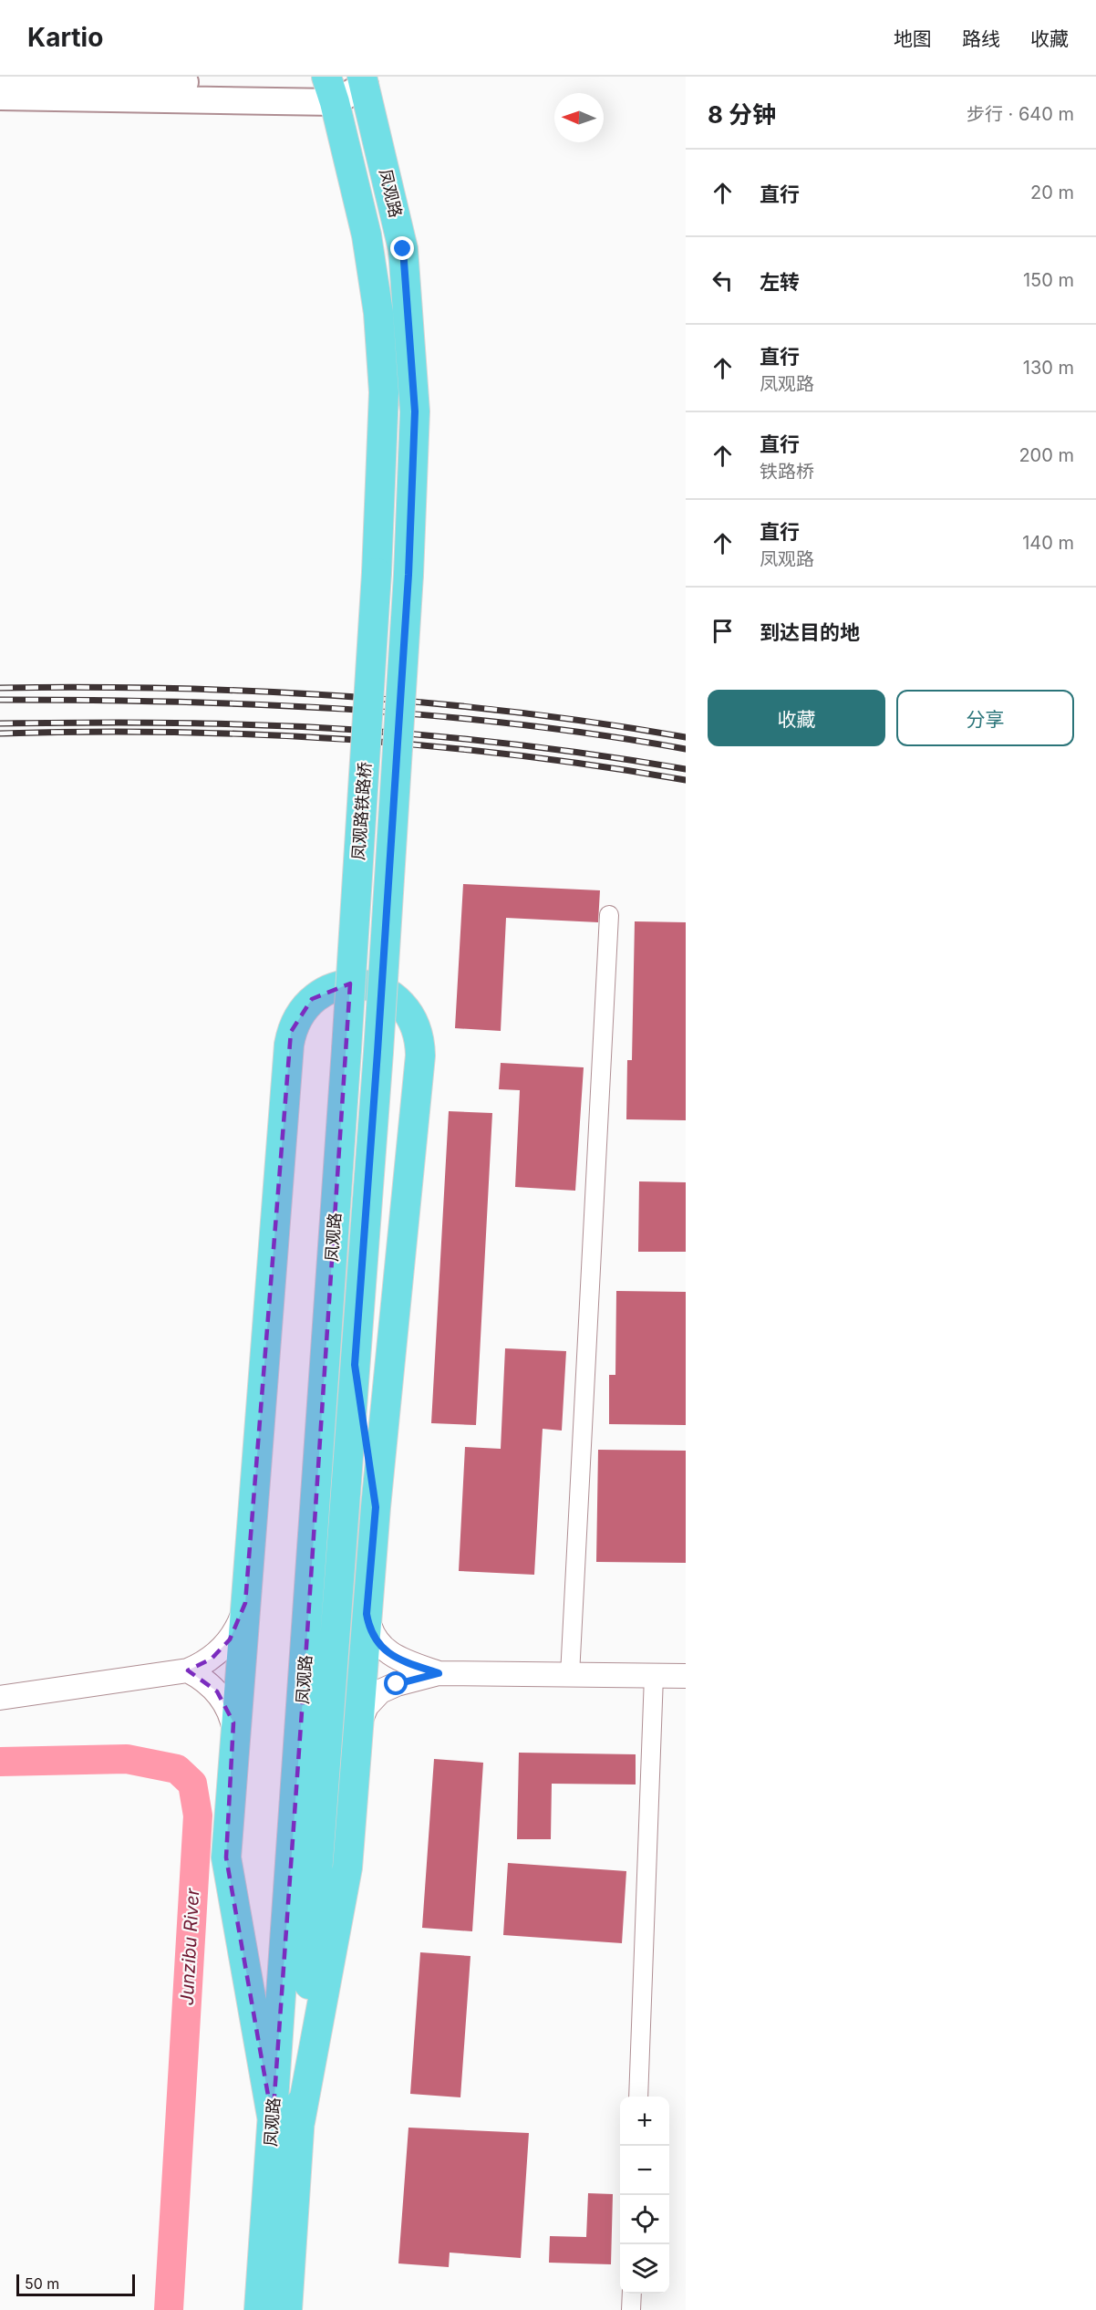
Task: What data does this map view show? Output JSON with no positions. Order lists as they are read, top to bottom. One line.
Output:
{"streets":{"main road":["凤观路","凤观路铁路桥"]},"crossings":[["凤观路","凤观路铁路桥"]],"water":["Junzibu River"],"scale_bar":"50 m","north":"left","page":{"header":"Kartio","nav":["地图","路线","收藏"],"heading":["8 分钟","步行 · 640 m"],"list":[["直行","20 m"],["左转","150 m"],["直行","凤观路","130 m"],["直行","铁路桥","200 m"],["直行","凤观路","140 m"],"到达目的地"],"buttons":["收藏","分享"],"map_buttons":["+","−"],"scale":"50 m"}}
